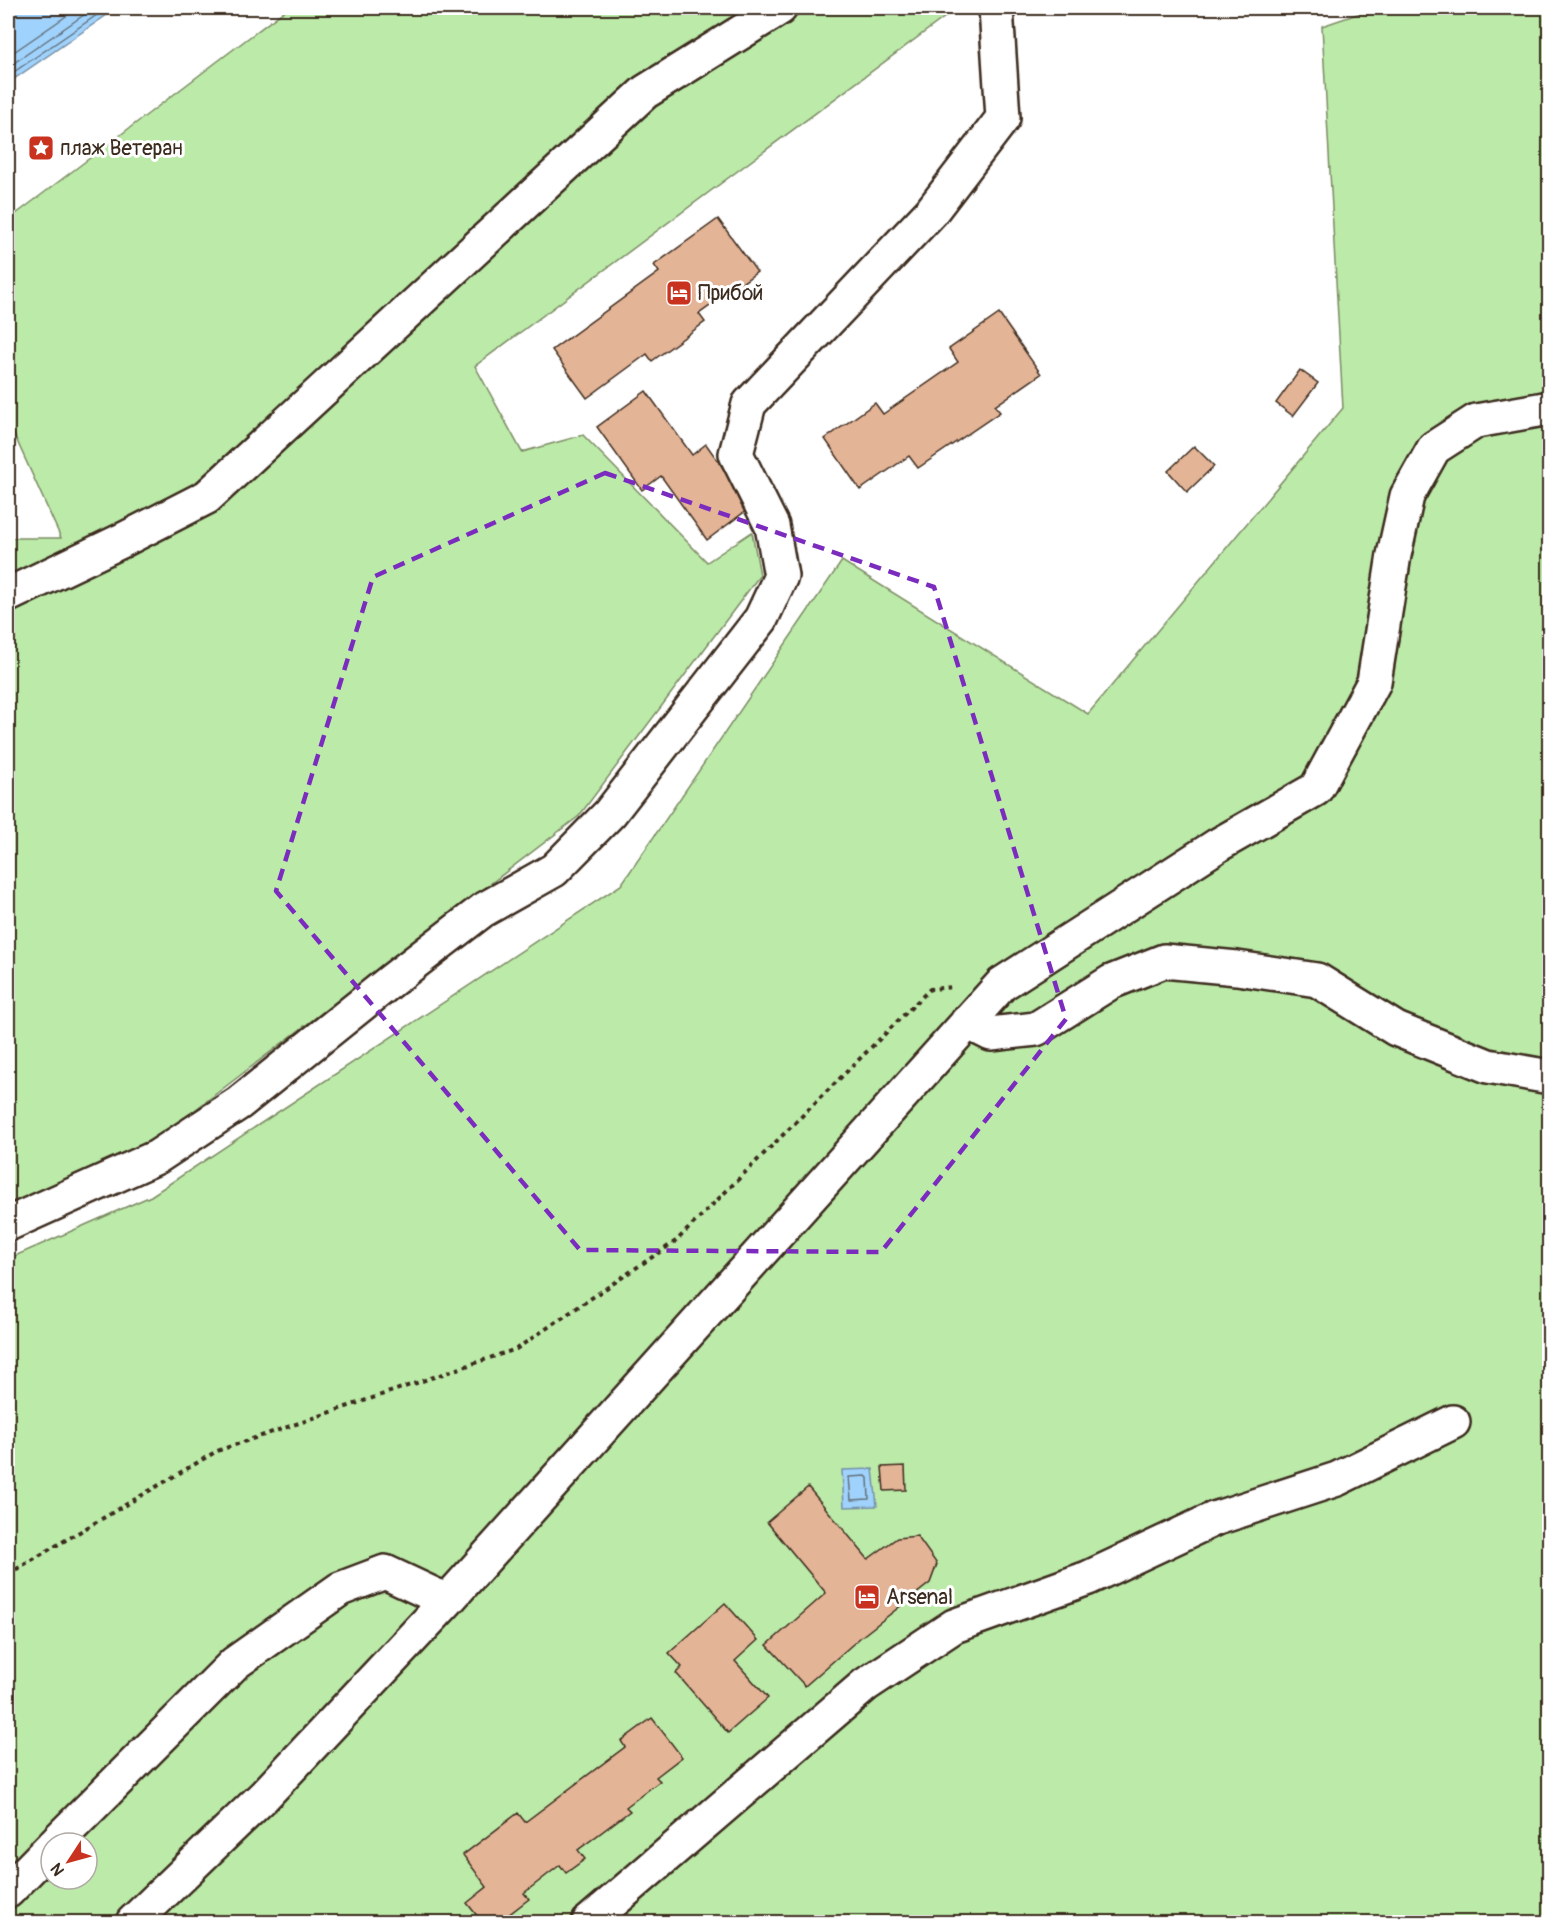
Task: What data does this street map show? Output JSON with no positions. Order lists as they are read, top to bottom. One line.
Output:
{"places":{"place":["плаж Ветеран"],"hotel":["Прибой","Arsenal"]},"north":"bottom left"}
